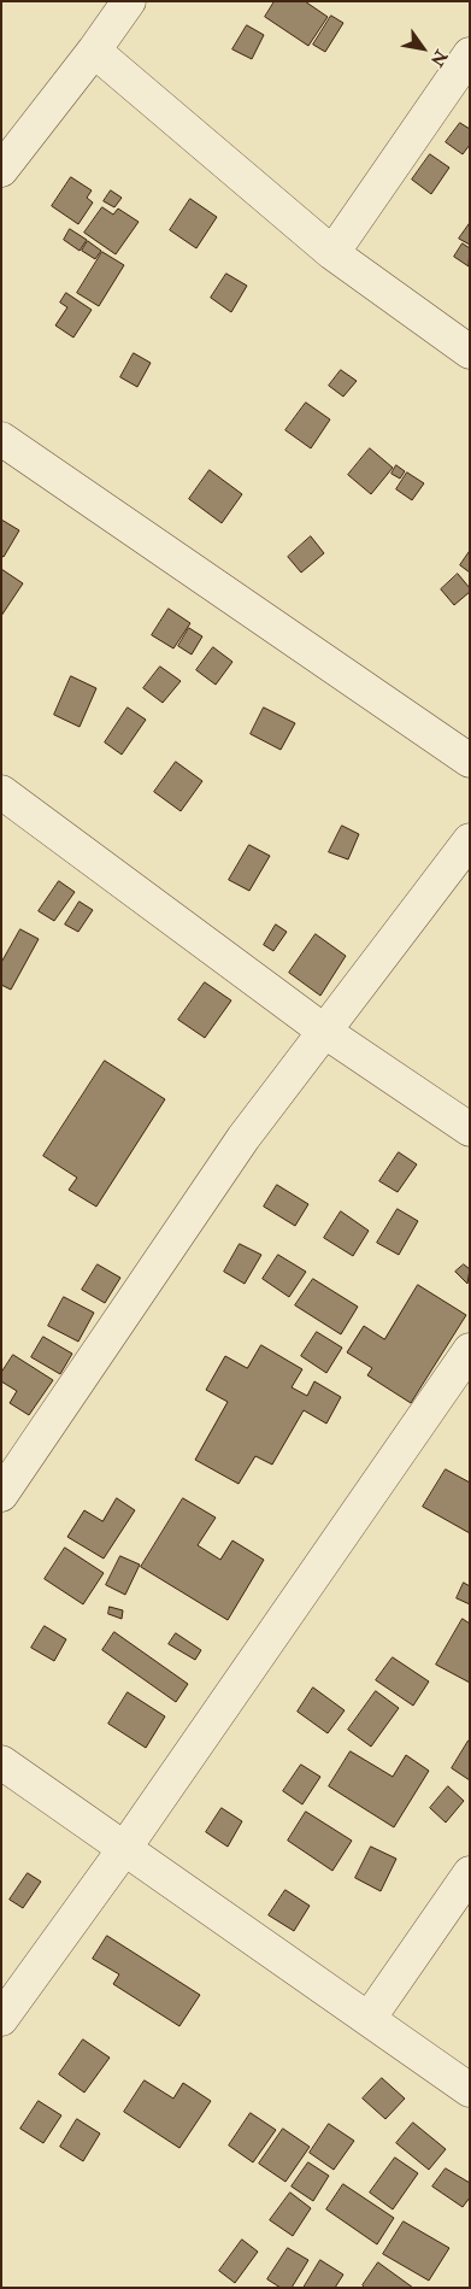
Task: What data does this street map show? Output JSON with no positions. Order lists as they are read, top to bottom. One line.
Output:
{"north":"bottom right"}
